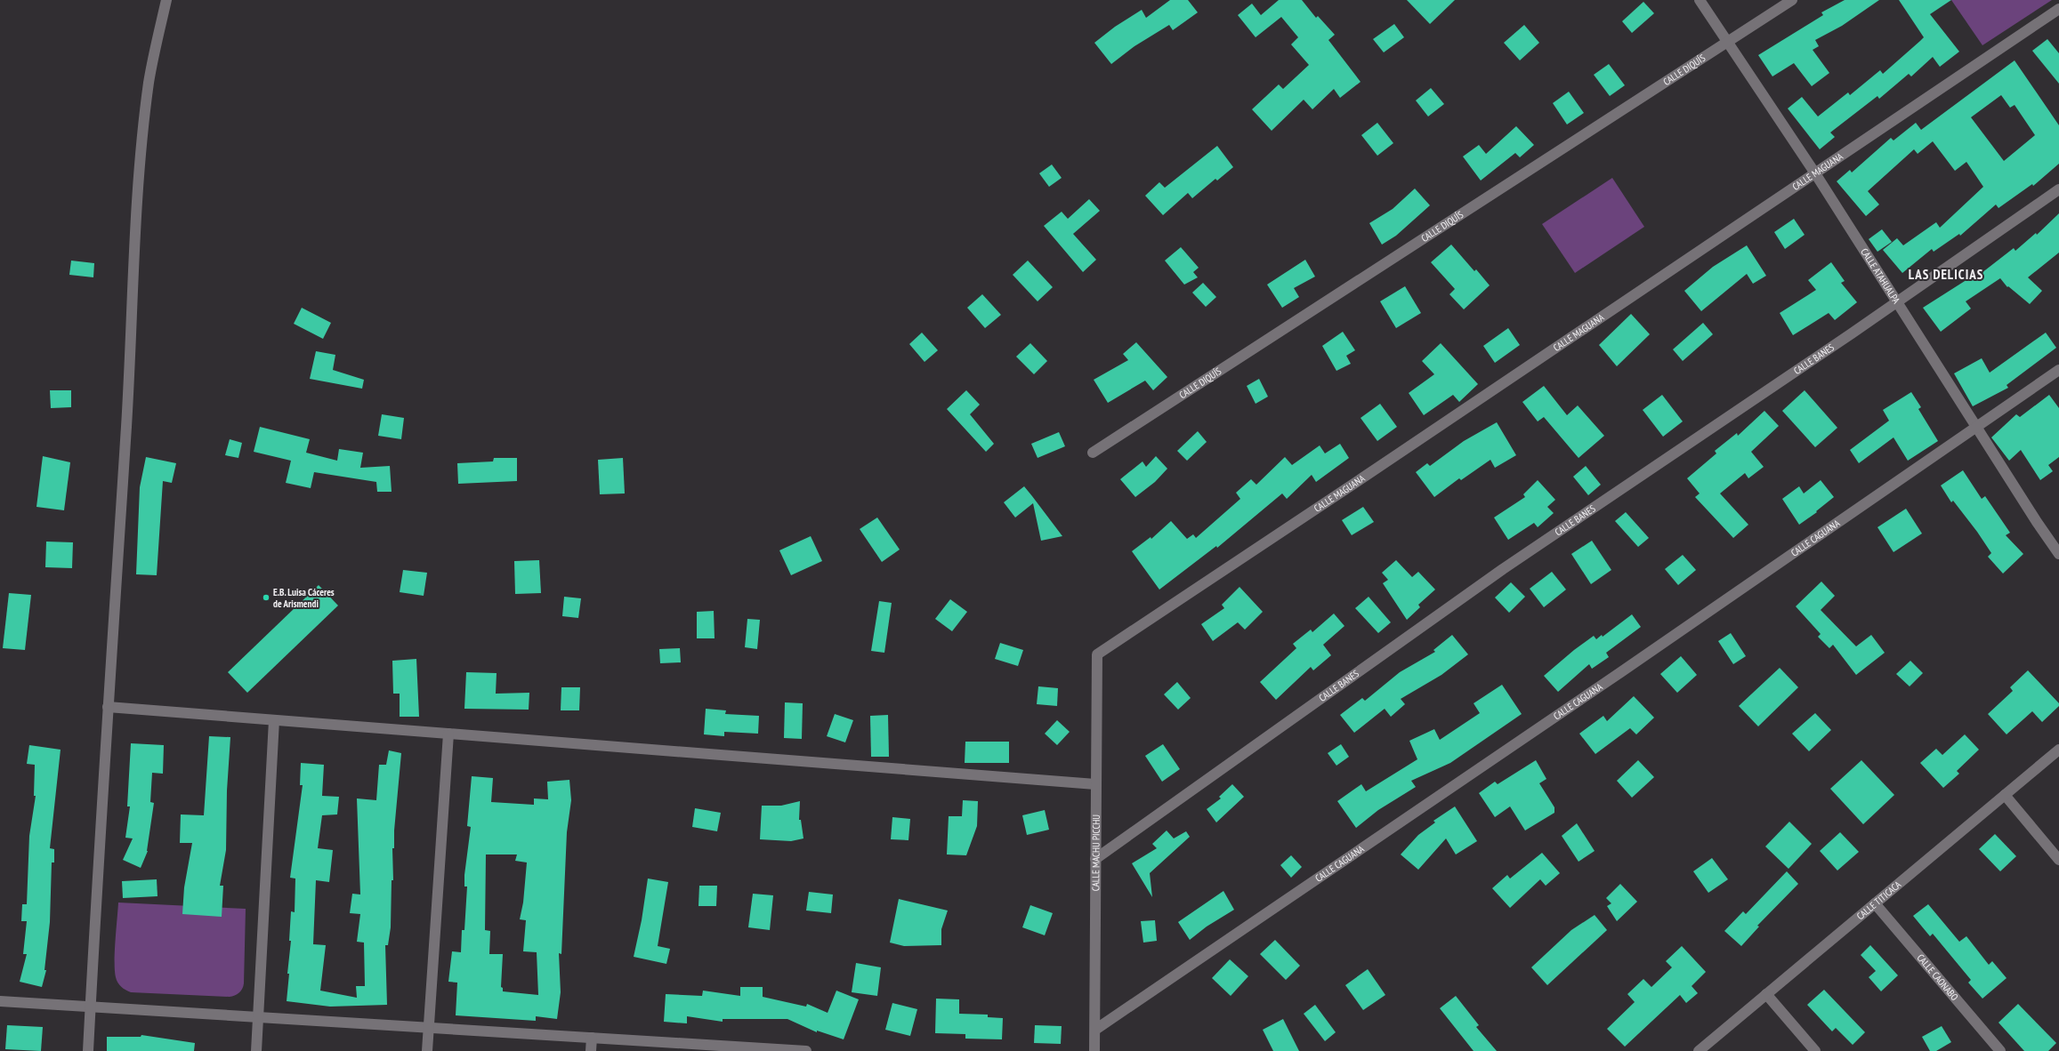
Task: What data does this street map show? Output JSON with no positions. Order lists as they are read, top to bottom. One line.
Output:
{"streets":{"street":["CALLE DIQUÍS","CALLE MAGUANA","CALLE ATAHUALPA","CALLE BANES","CALLE CAGUANA","CALLE MACHU PICCHU","CALLE TITICACA","CALLE CAONABO"]},"crossings":[["CALLE DIQUÍS","CALLE ATAHUALPA"],["CALLE MAGUANA","CALLE ATAHUALPA"],["CALLE MAGUANA","CALLE MACHU PICCHU"],["CALLE ATAHUALPA","CALLE BANES"],["CALLE ATAHUALPA","CALLE CAGUANA"],["CALLE BANES","CALLE MACHU PICCHU"],["CALLE CAGUANA","CALLE MACHU PICCHU"],["CALLE TITICACA","CALLE CAONABO"]],"districts":["LAS DELICIAS"],"places":["E.B. Luisa Cáceres de Arismendi"]}
